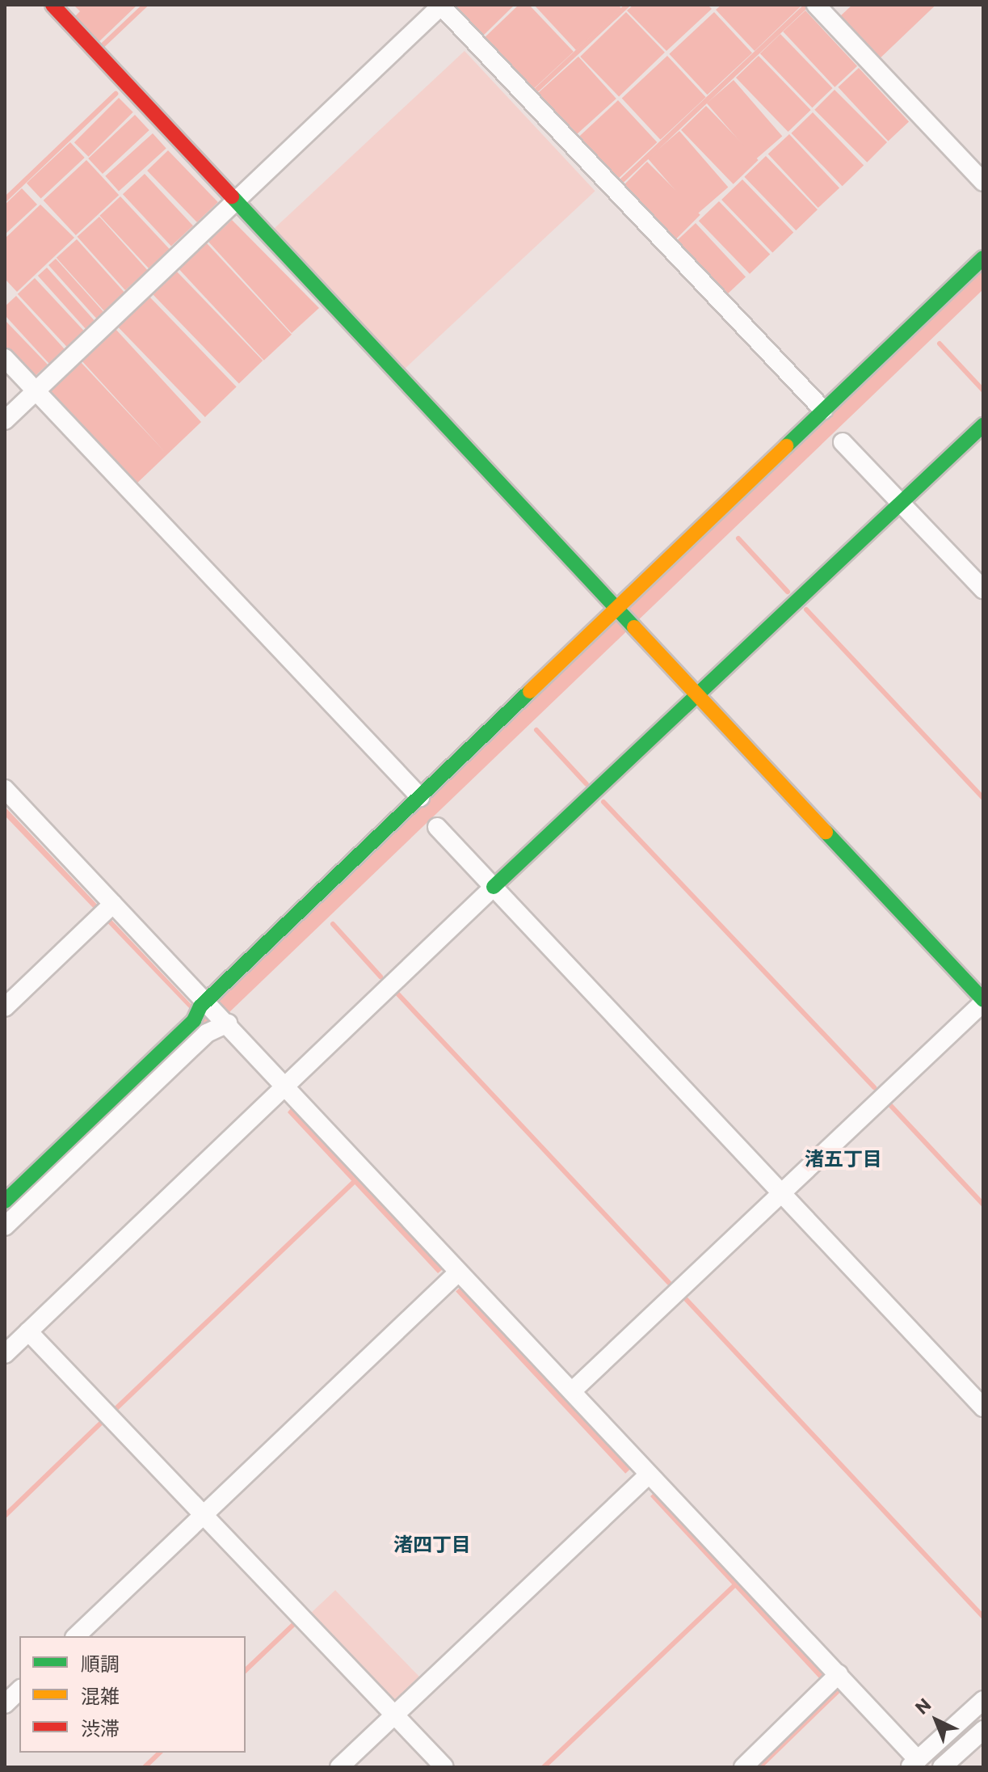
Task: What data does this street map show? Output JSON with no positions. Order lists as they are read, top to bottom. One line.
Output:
{"districts":["渚五丁目","渚四丁目"],"legend":["順調","混雑","渋滞"],"north":"top left"}
